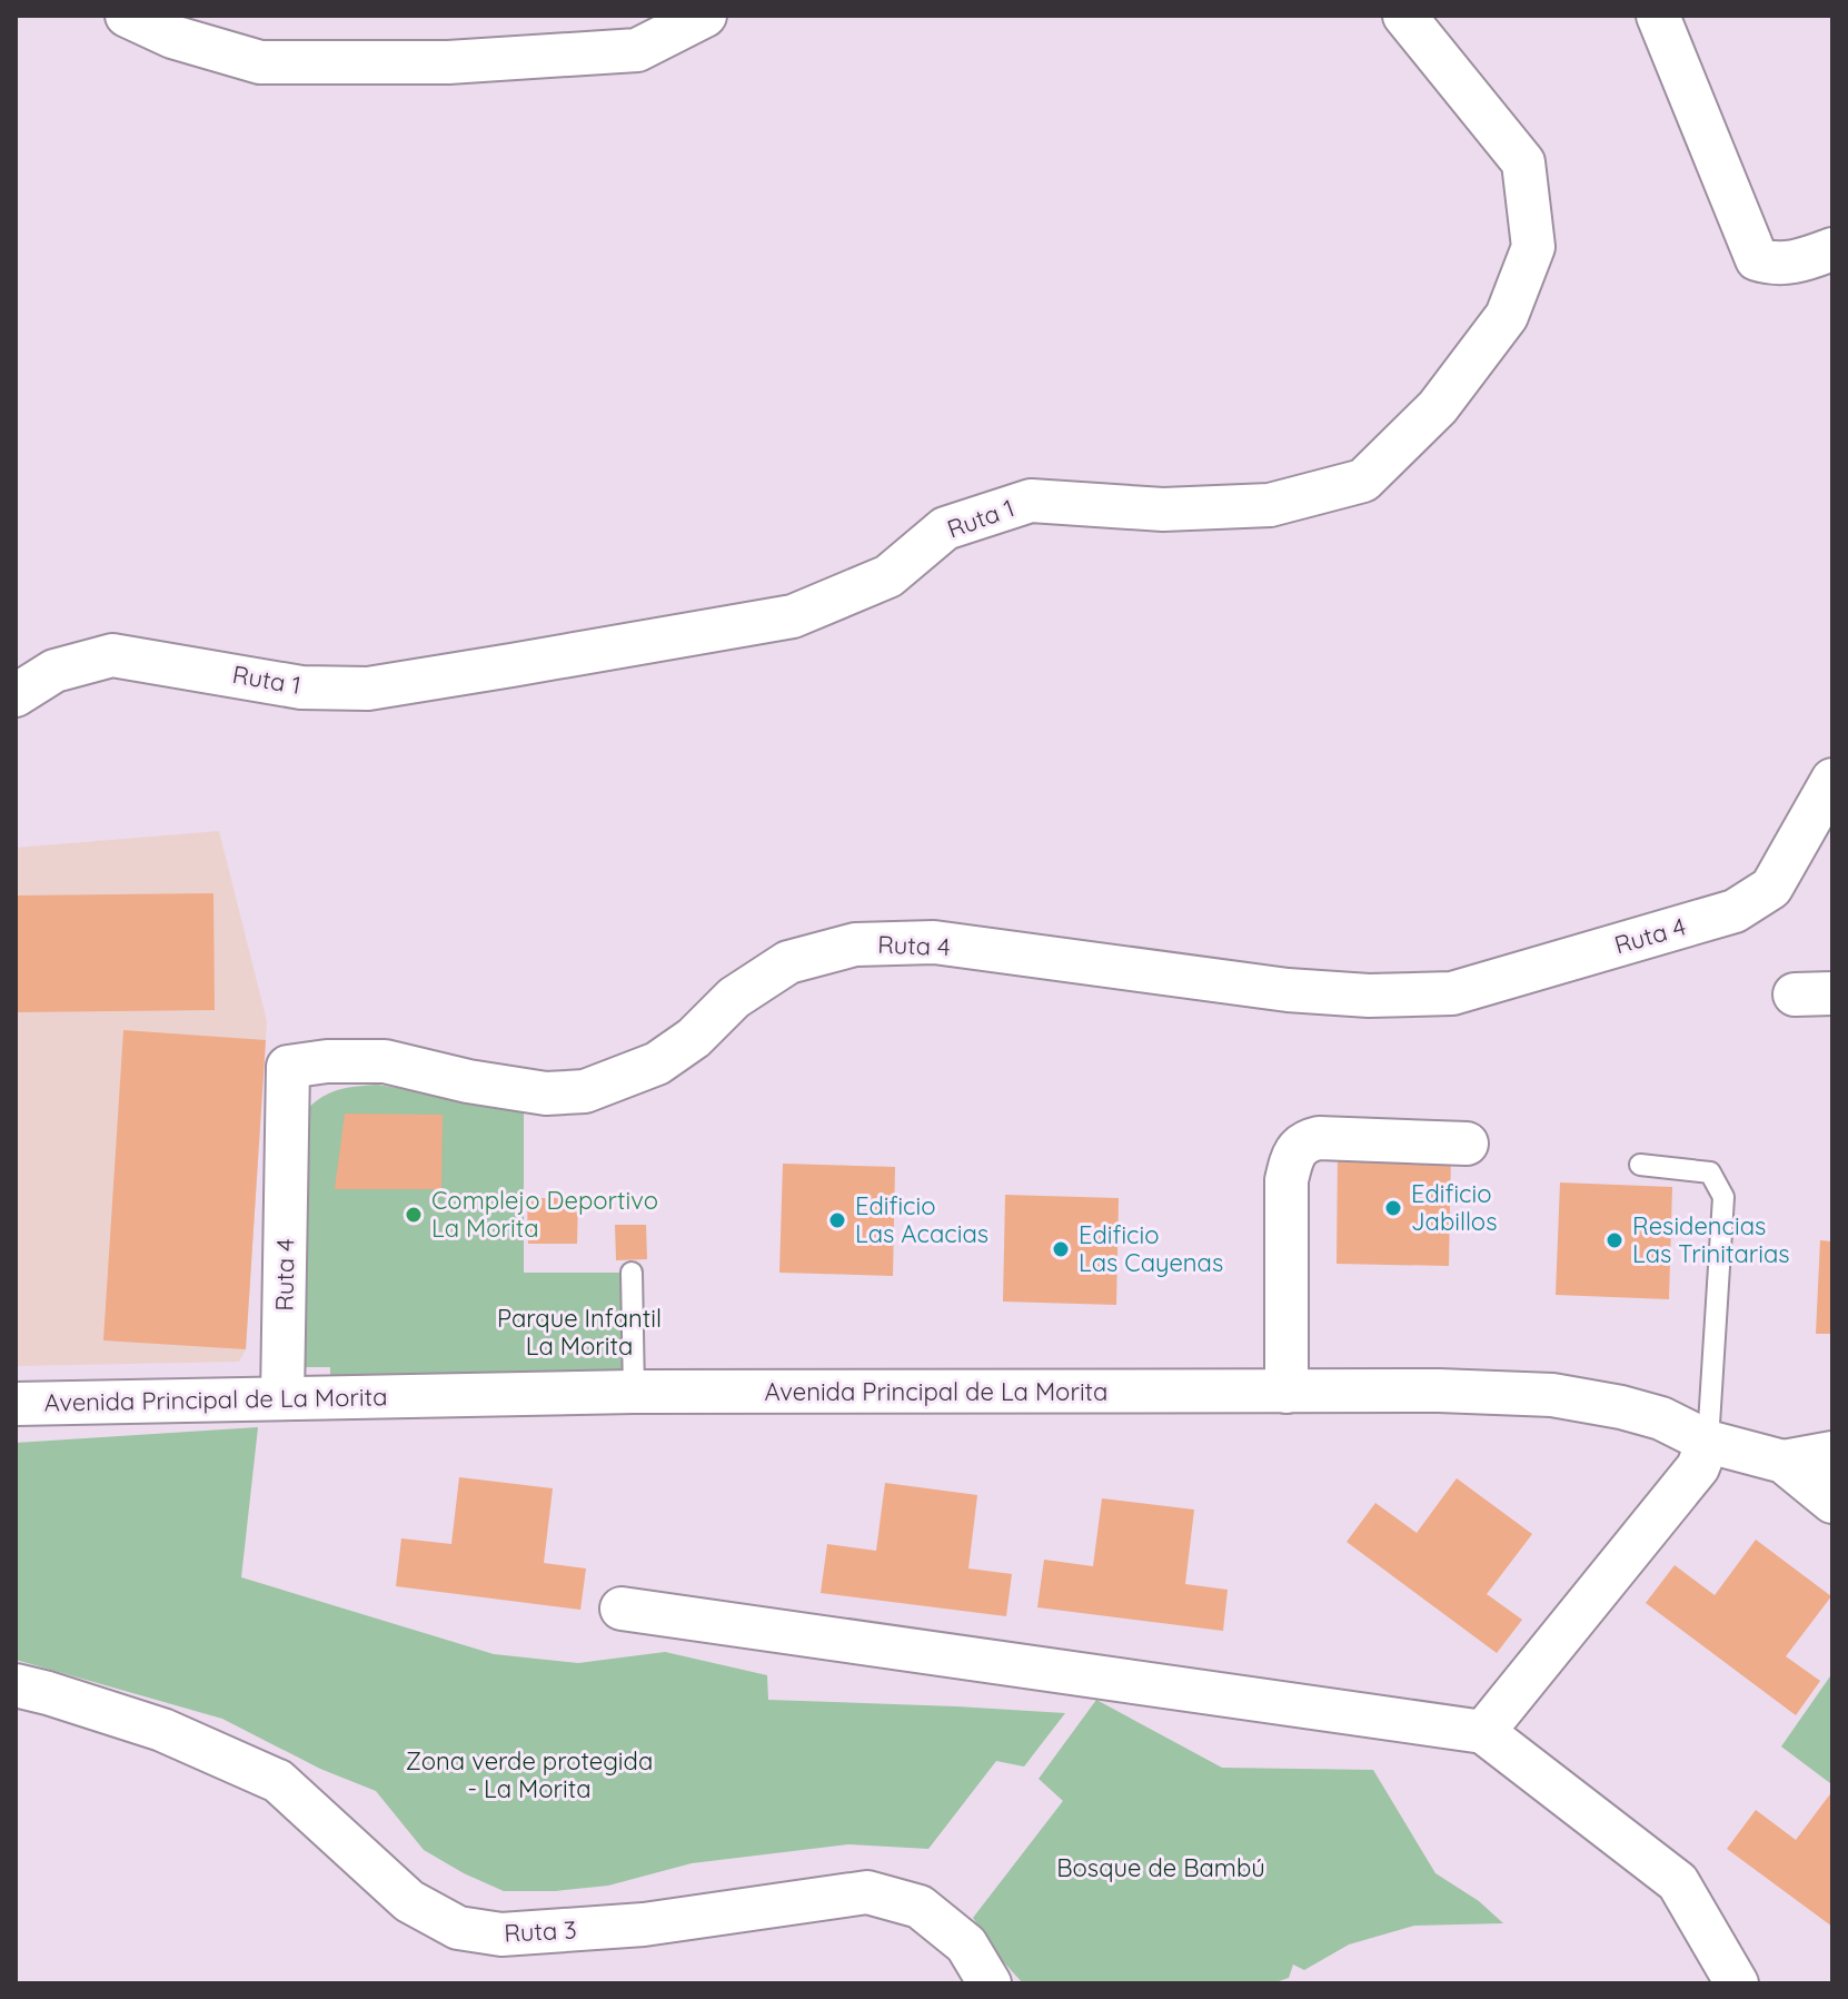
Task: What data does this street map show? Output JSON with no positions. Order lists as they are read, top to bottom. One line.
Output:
{"streets":{"street":["Ruta 1","Ruta 4","Avenida Principal de La Morita","Ruta 3"]},"crossings":[["Ruta 4","Avenida Principal de La Morita"]],"parks":["Parque Infantil La Morita","Zona verde protegida - La Morita","Bosque de Bambú"],"places":["Edificio Jabillos","Complejo Deportivo La Morita","Edificio Las Acacias","Residencias Las Trinitarias","Edificio Las Cayenas"]}
